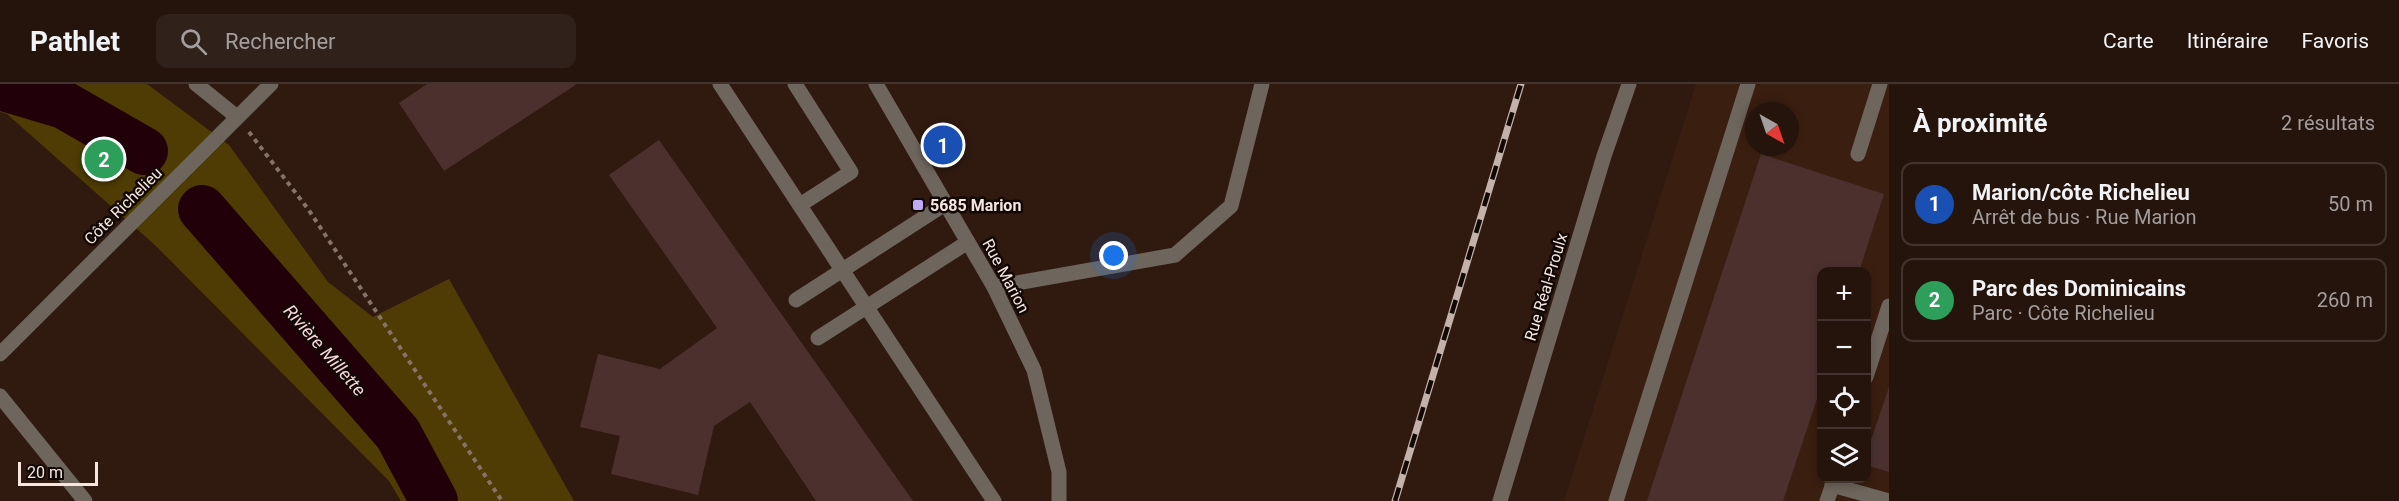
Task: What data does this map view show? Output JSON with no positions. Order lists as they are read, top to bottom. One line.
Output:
{"streets":{"street":["Côte Richelieu","Rue Marion","Rue Réal-Proulx"]},"water":["Rivière Millette"],"places":{"transit":["5685 Marion"]},"scale_bar":"20 m","north":"bottom right","page":{"header":"Pathlet","search":"Rechercher","nav":["Carte","Itinéraire","Favoris"],"heading":["À proximité","2 résultats"],"pins":["1","2"],"list":[{"mark":"1","name":"Marion/côte Richelieu","note":"Arrêt de bus · Rue Marion","value":"50 m"},{"mark":"2","name":"Parc des Dominicains","note":"Parc · Côte Richelieu","value":"260 m"}],"map_buttons":["+","−"],"scale":"20 m"}}
